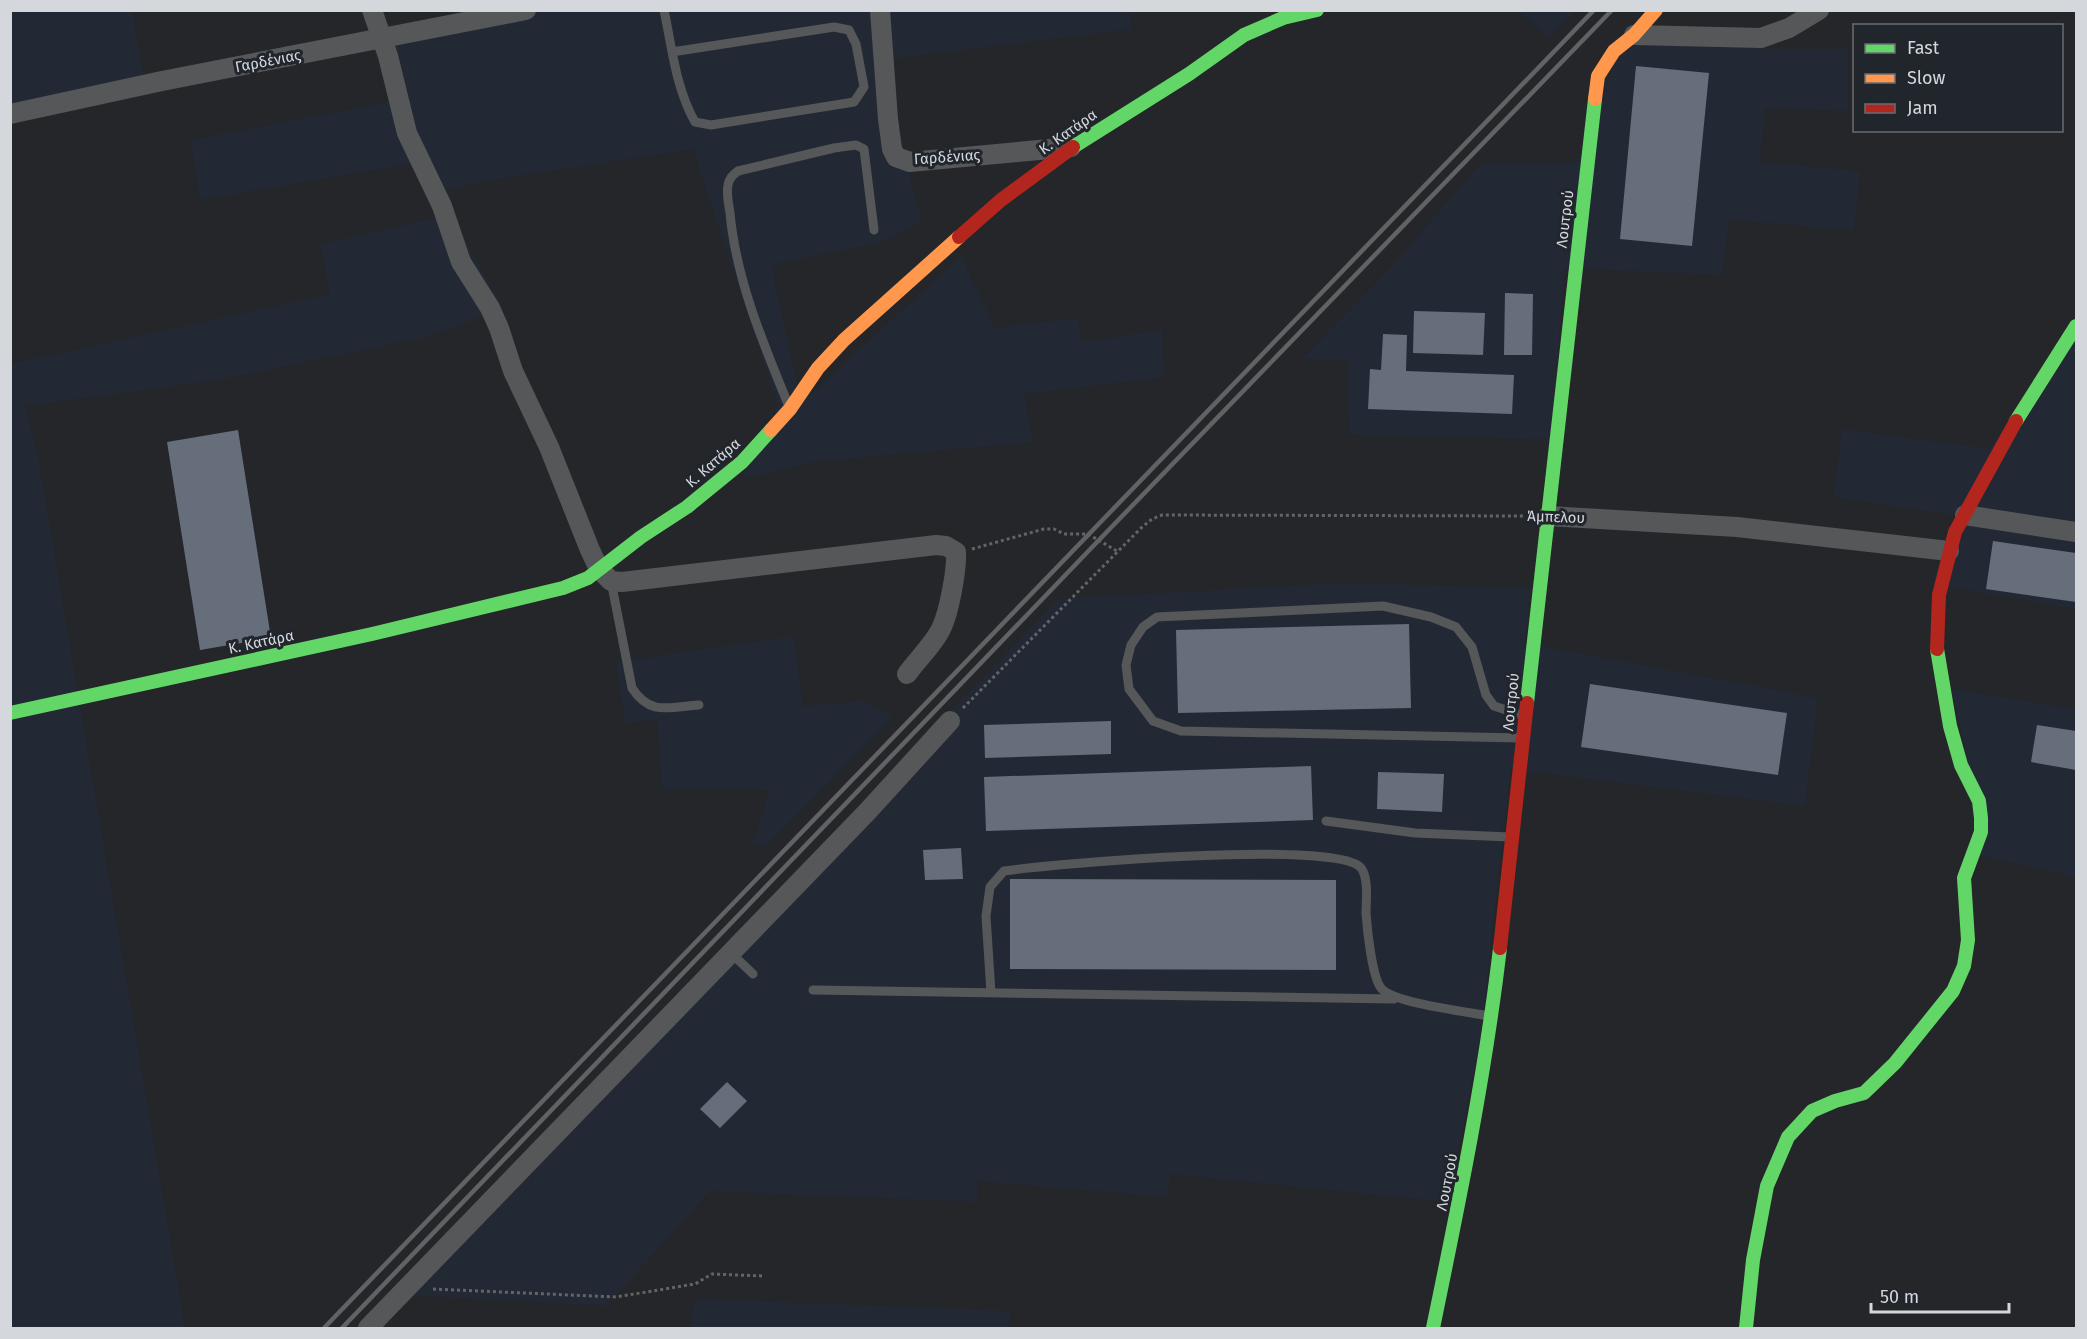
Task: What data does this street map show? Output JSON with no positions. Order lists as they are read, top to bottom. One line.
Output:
{"streets":{"street":["Γαρδένιας","Κ. Κατάρα","Λουτρού","Άμπελου"]},"crossings":[["Γαρδένιας","Κ. Κατάρα"],["Λουτρού","Άμπελου"]],"legend":["Fast","Slow","Jam"],"scale_bar":"50 m"}
